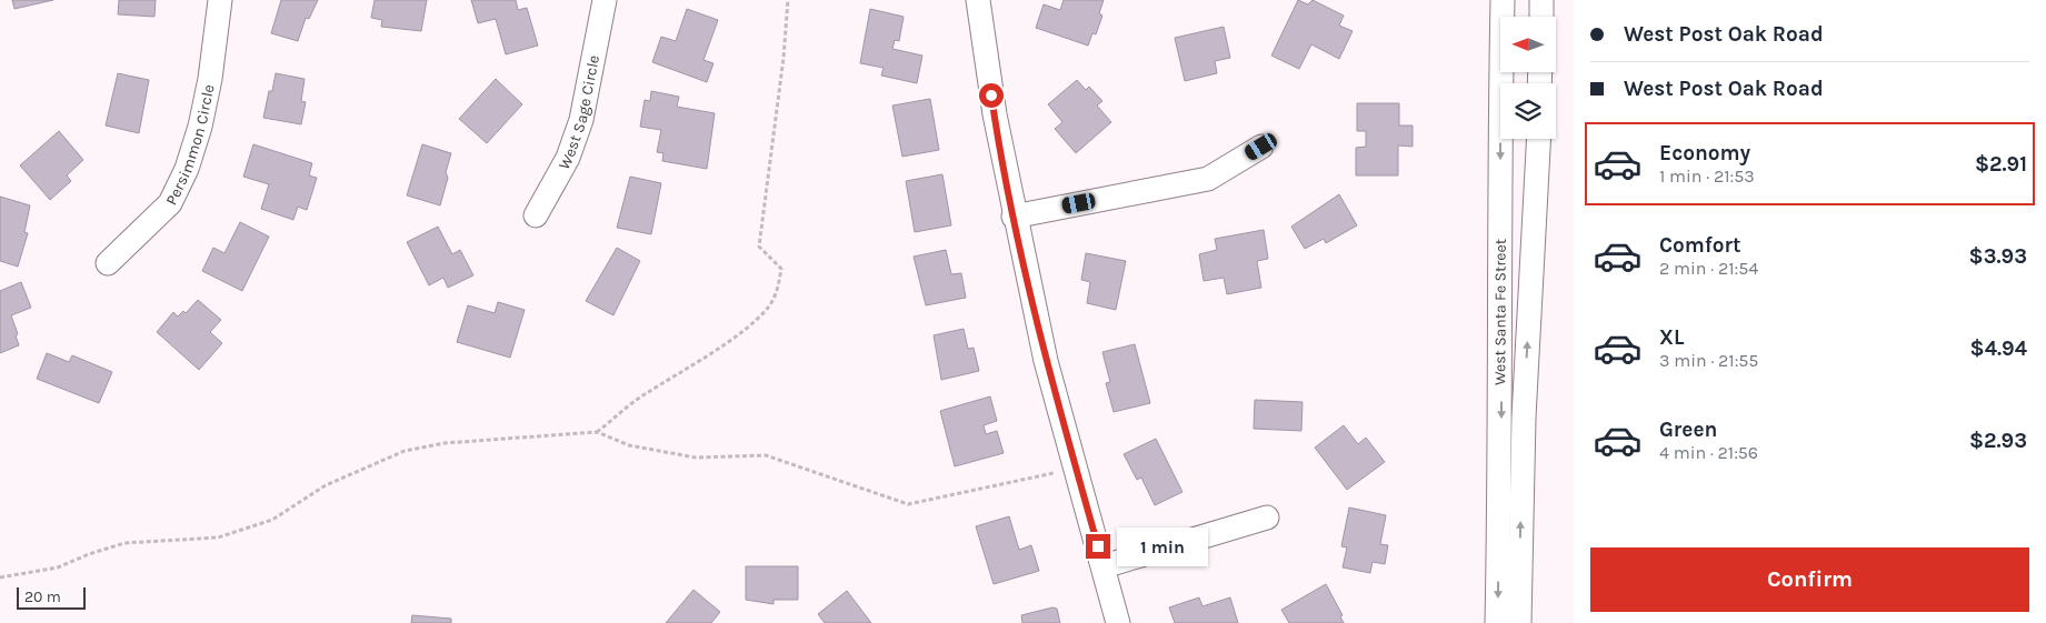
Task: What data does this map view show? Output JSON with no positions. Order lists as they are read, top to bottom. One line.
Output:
{"streets":{"street":["West Sage Circle","Persimmon Circle","West Santa Fe Street"]},"scale_bar":"20 m","north":"left","page":{"banner":["West Post Oak Road","West Post Oak Road"],"list":[{"name":"Economy","note":"1 min · 21:53","value":"$2.91"},{"name":"Comfort","note":"2 min · 21:54","value":"$3.93"},{"name":"XL","note":"3 min · 21:55","value":"$4.94"},{"name":"Green","note":"4 min · 21:56","value":"$2.93"}],"bubble":"1 min","buttons":"Confirm","scale":"20 m"}}
